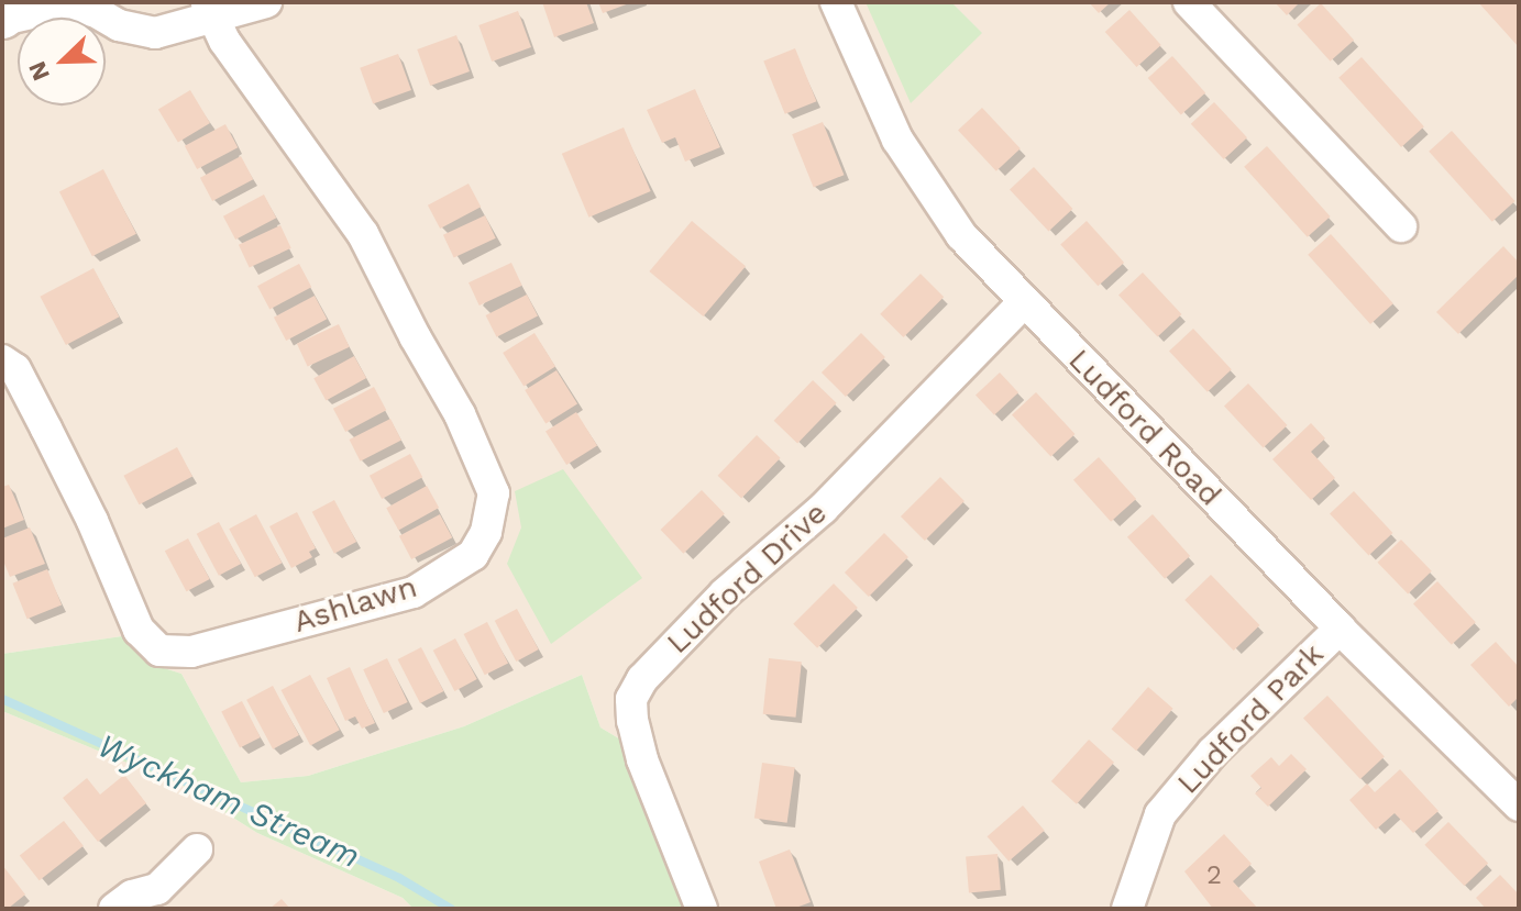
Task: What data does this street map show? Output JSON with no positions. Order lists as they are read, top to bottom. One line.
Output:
{"streets":{"street":["Ludford Road","Ludford Drive","Ashlawn","Ludford Park"]},"crossings":[["Ludford Road","Ludford Drive"],["Ludford Road","Ludford Park"]],"water":["Wyckham Stream"],"house_numbers":["2"],"north":"bottom left"}
